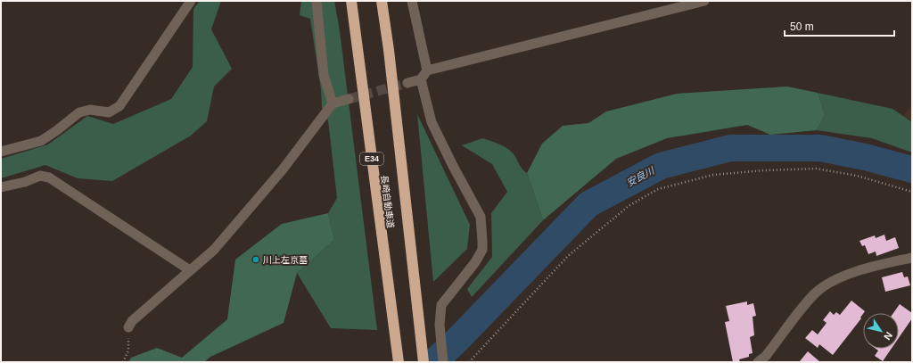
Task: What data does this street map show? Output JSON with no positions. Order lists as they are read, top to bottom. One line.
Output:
{"streets":{"highway":["E34","長崎自動車道"]},"water":["安良川"],"places":["川上左京墓"],"scale_bar":"50 m","north":"bottom right"}
